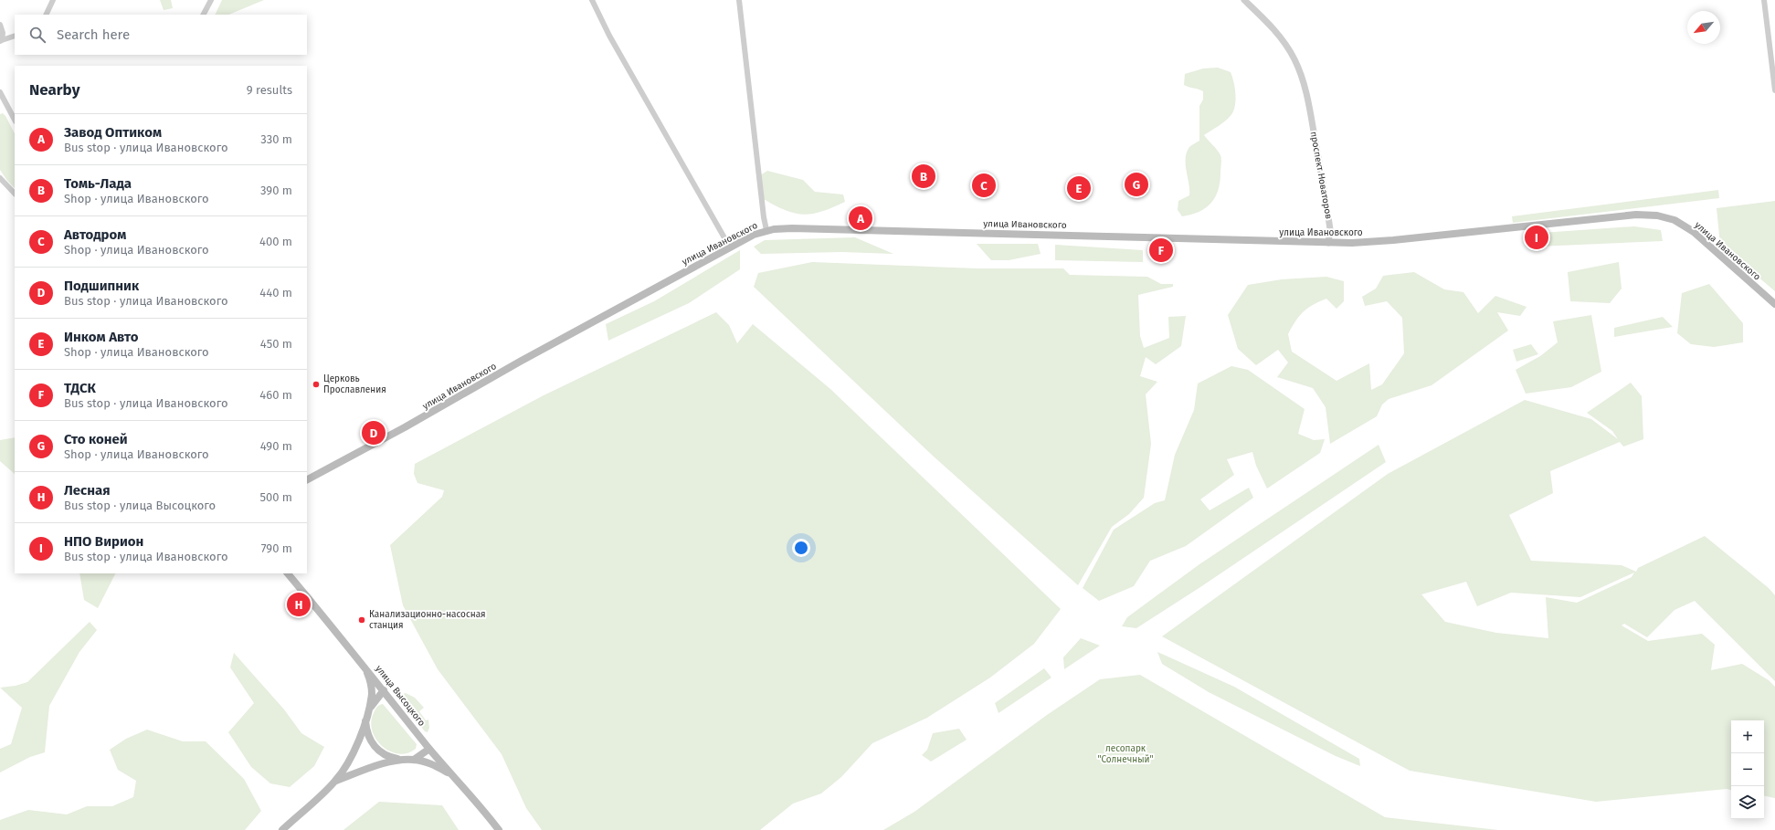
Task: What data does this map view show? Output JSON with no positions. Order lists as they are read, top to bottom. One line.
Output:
{"streets":{"main road":["улица Ивановского","улица Высоцкого"],"street":["проспект Новаторов"]},"crossings":[["проспект Новаторов","улица Ивановского"]],"parks":["лесопарк \"Солнечный\""],"places":["Церковь Прославления","Канализационно-насосная станция"],"north":"bottom left","page":{"search":"Search here","heading":["Nearby","9 results"],"list":[{"mark":"A","name":"Завод Оптиком","note":"Bus stop · улица Ивановского","value":"330 m"},{"mark":"B","name":"Томь-Лада","note":"Shop · улица Ивановского","value":"390 m"},{"mark":"C","name":"Автодром","note":"Shop · улица Ивановского","value":"400 m"},{"mark":"D","name":"Подшипник","note":"Bus stop · улица Ивановского","value":"440 m"},{"mark":"E","name":"Инком Авто","note":"Shop · улица Ивановского","value":"450 m"},{"mark":"F","name":"ТДСК","note":"Bus stop · улица Ивановского","value":"460 m"},{"mark":"G","name":"Сто коней","note":"Shop · улица Ивановского","value":"490 m"},{"mark":"H","name":"Лесная","note":"Bus stop · улица Высоцкого","value":"500 m"},{"mark":"I","name":"НПО Вирион","note":"Bus stop · улица Ивановского","value":"790 m"}],"pins":["B","G","C","E","A","I","F","D","H"],"map_buttons":["+","−"]}}
